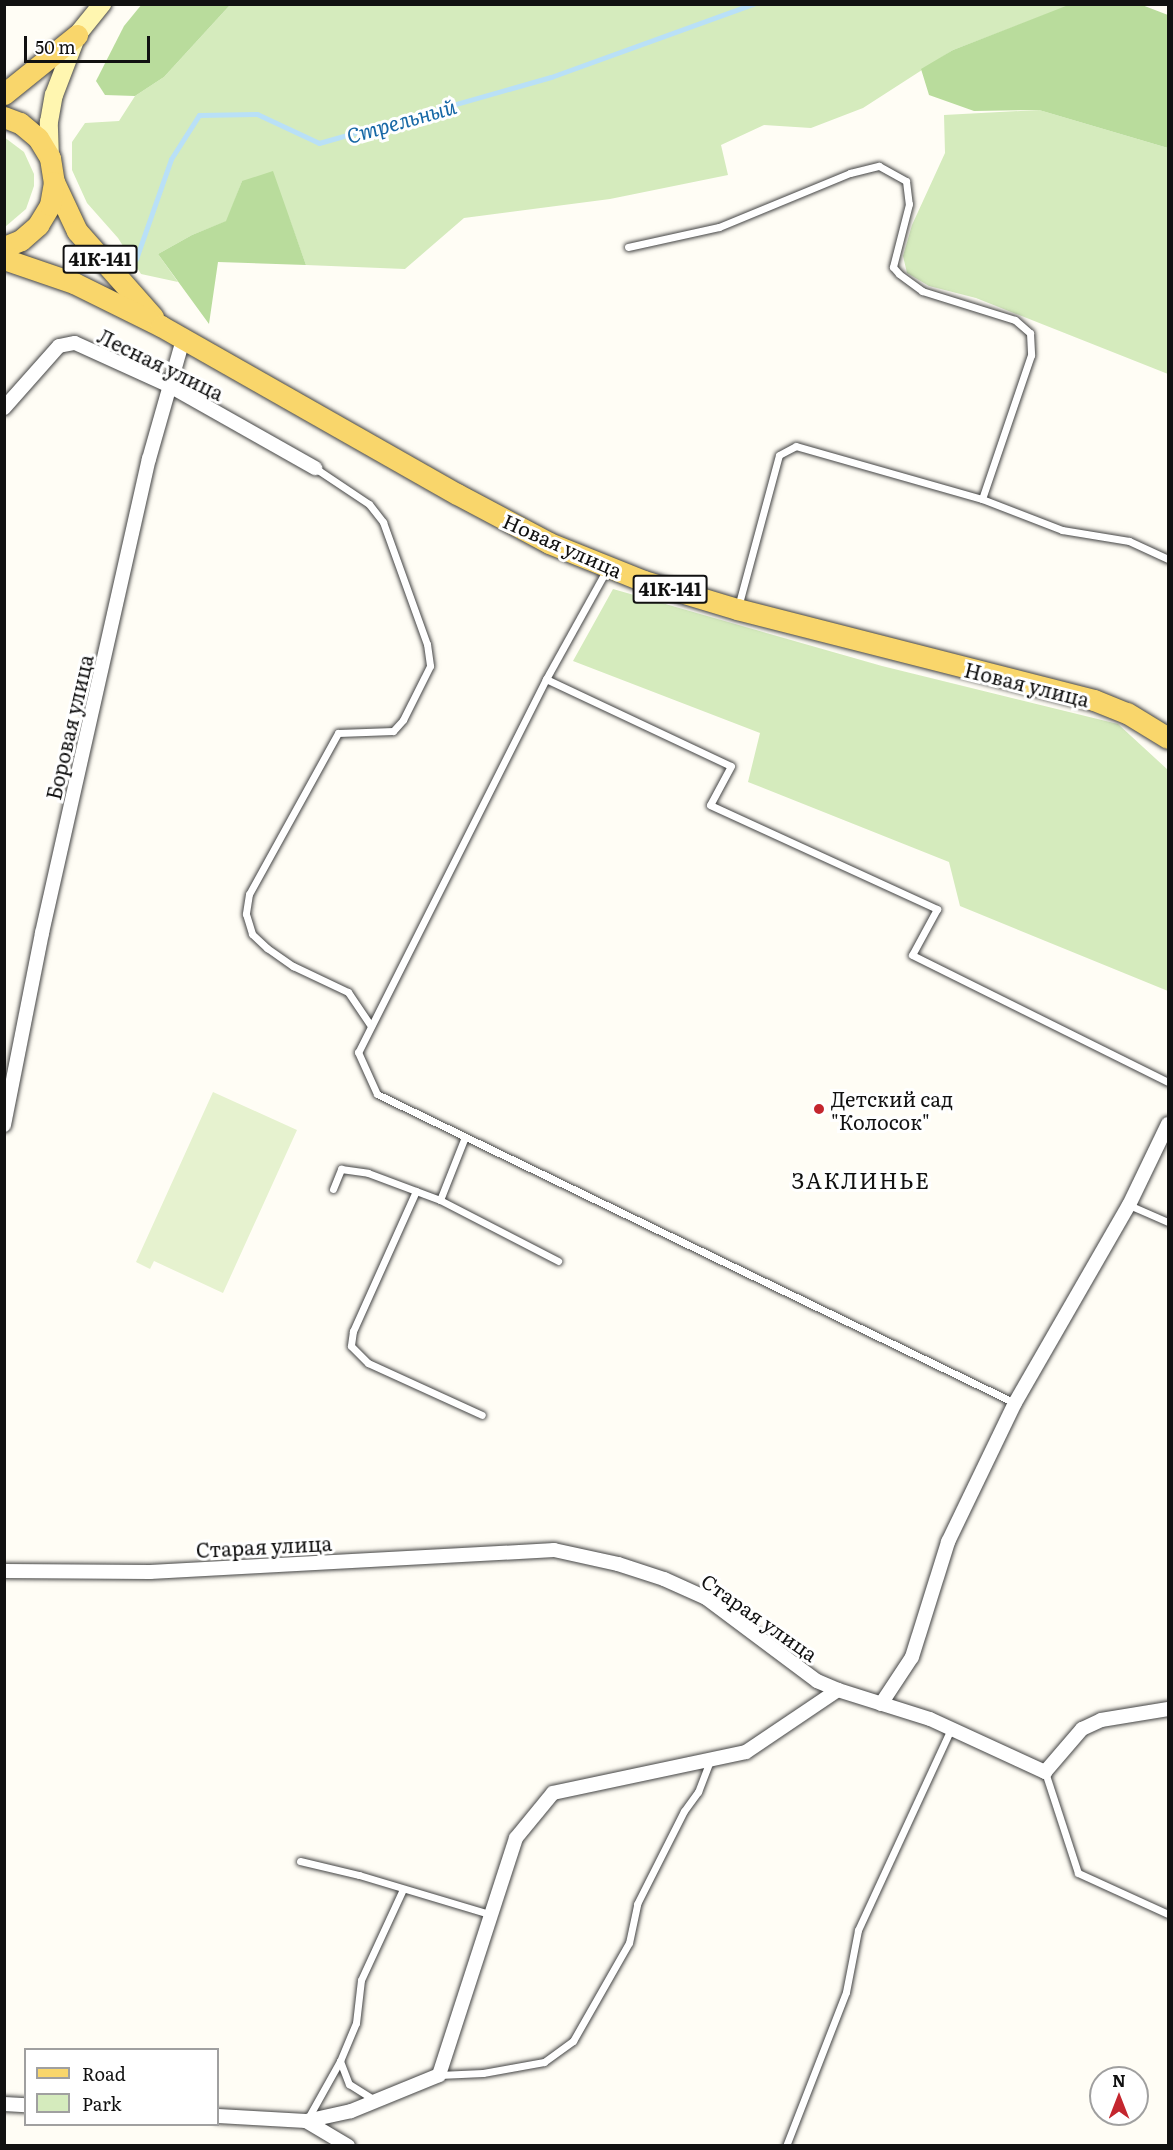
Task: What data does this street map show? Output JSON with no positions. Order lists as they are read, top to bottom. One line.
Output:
{"streets":{"main road":["41К-141","Новая улица"],"street":["Лесная улица","Боровая улица","Старая улица"]},"crossings":[["41К-141","Новая улица"],["Лесная улица","Боровая улица"],["Новая улица","Боровая улица"]],"districts":["ЗАКЛИНЬЕ"],"water":["Стрельный"],"places":["Детский сад \"Колосок\""],"legend":["Road","Park"],"scale_bar":"50 m","north":"top"}
